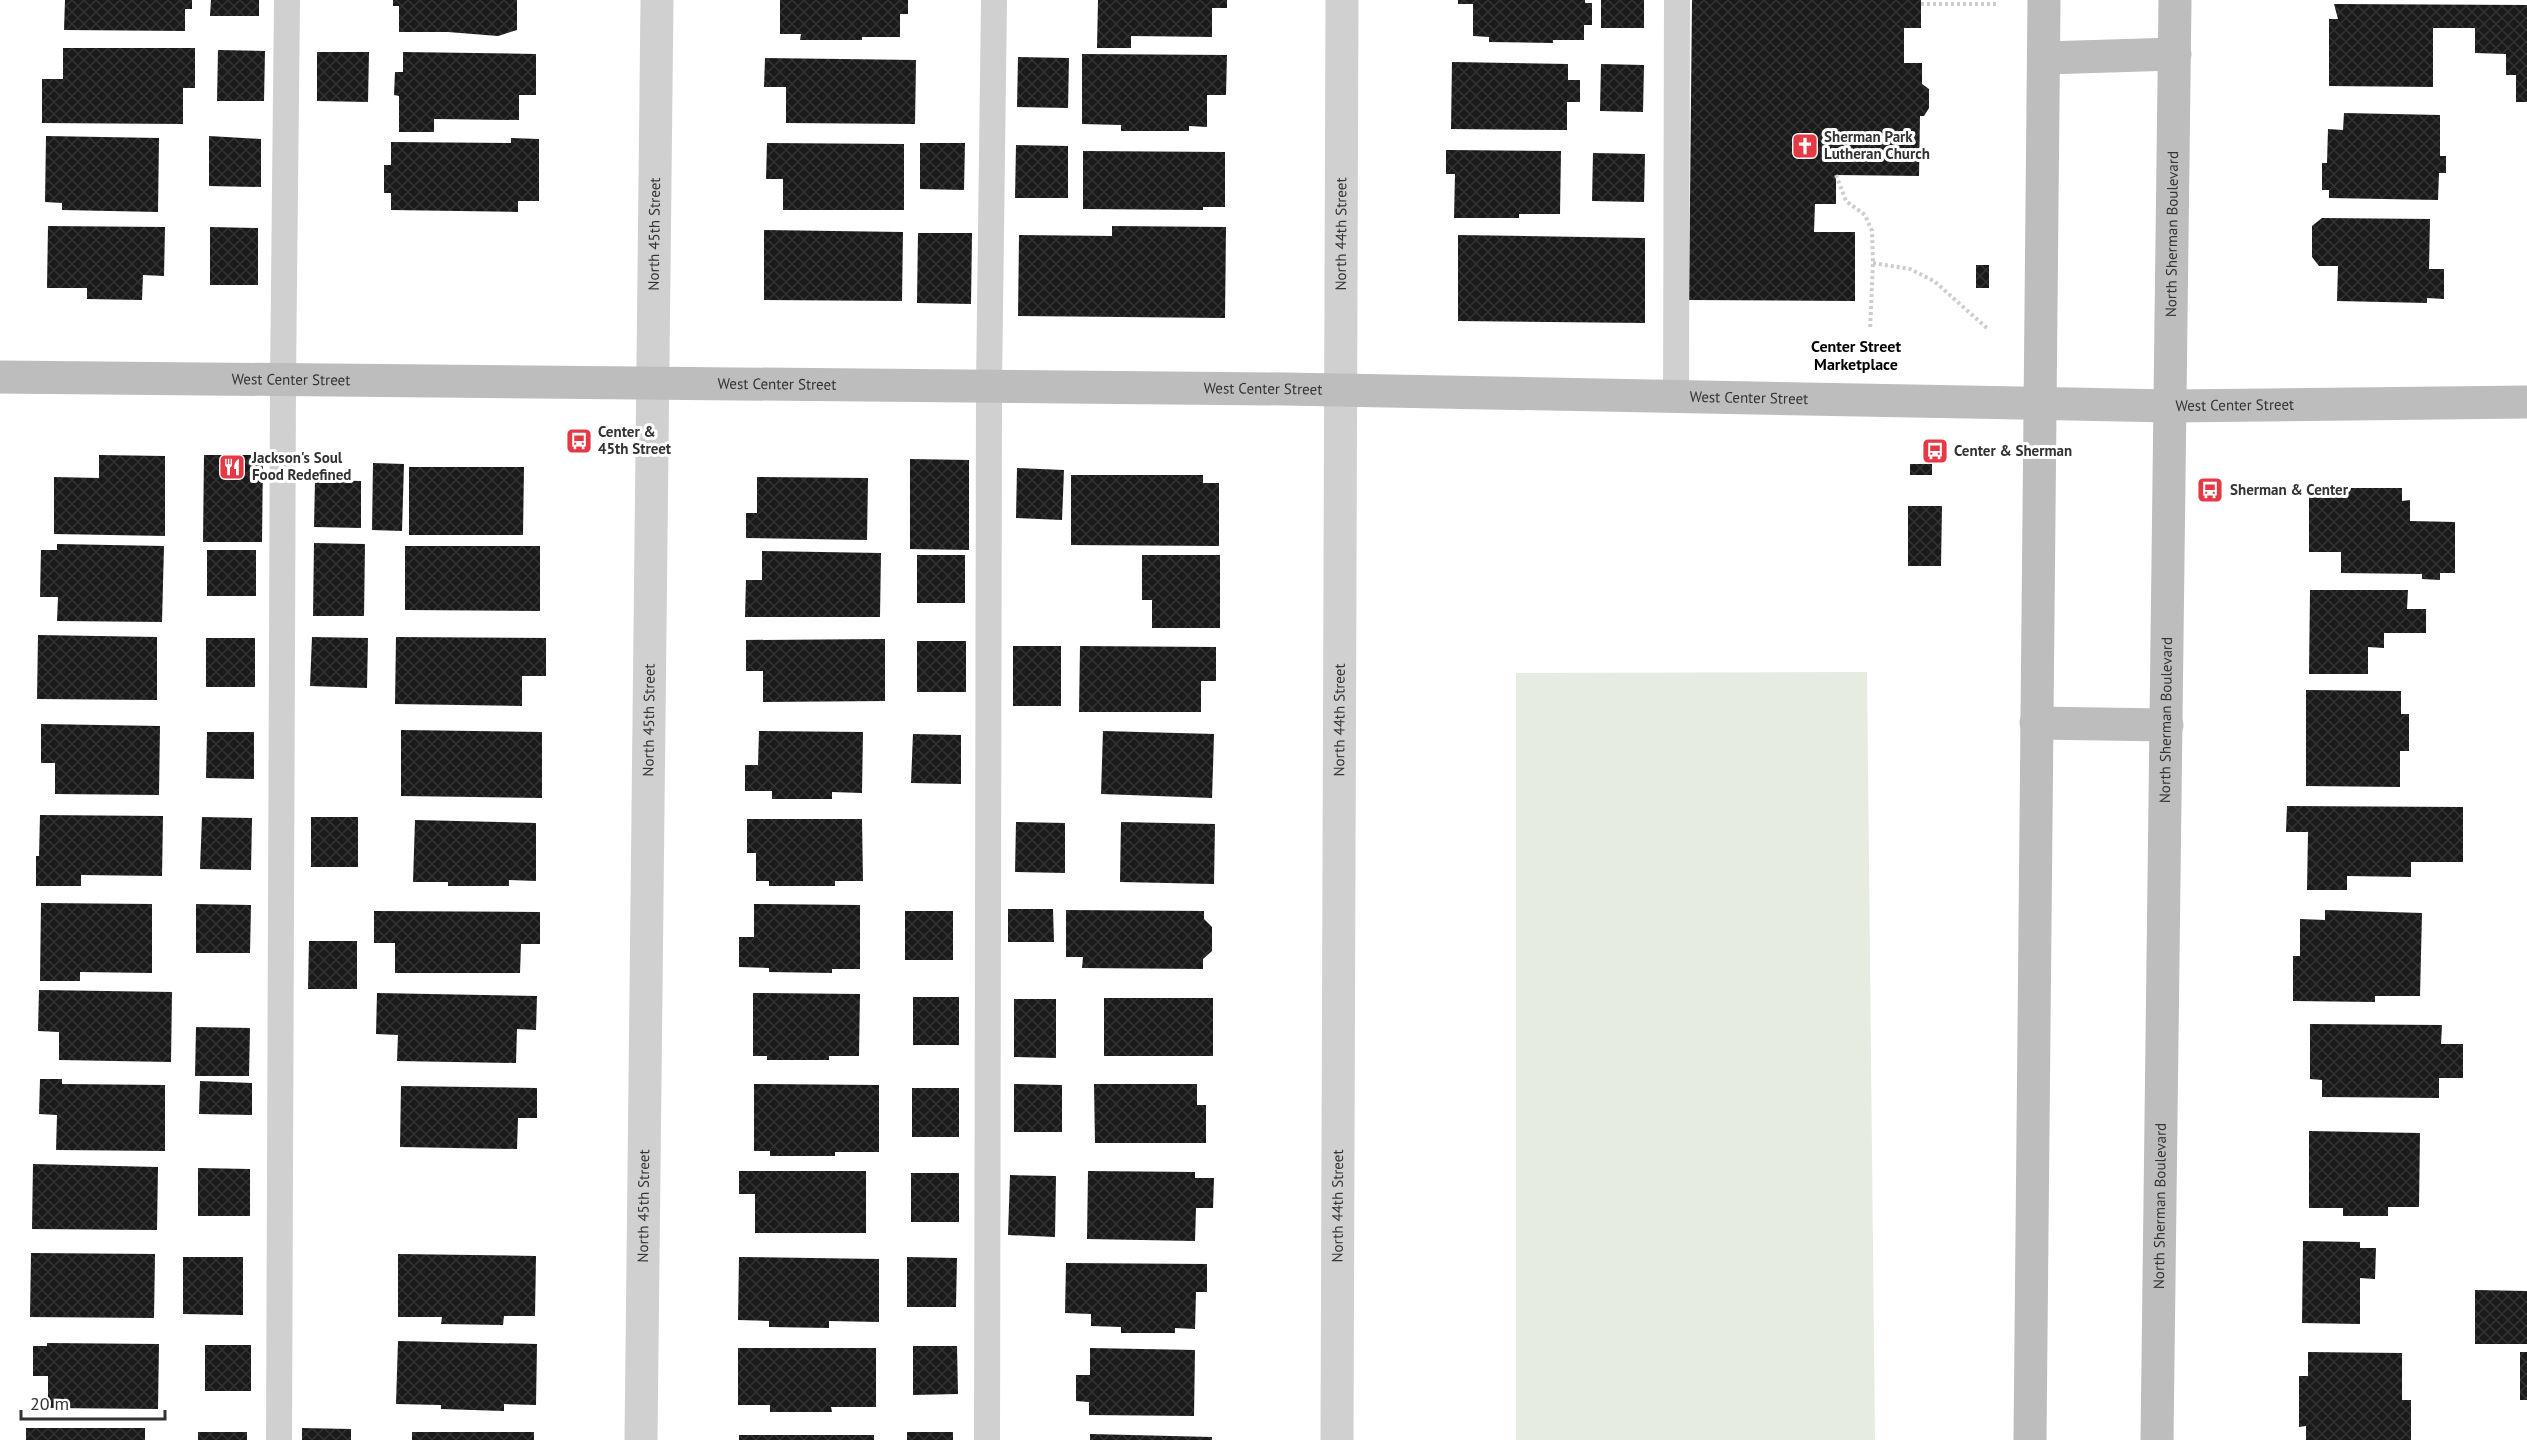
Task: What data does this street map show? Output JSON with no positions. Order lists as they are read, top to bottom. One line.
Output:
{"streets":{"main road":["North Sherman Boulevard","West Center Street"],"street":["North 45th Street","North 44th Street"]},"crossings":[["North 45th Street","West Center Street"],["North 44th Street","West Center Street"],["North Sherman Boulevard","West Center Street"]],"districts":["Center Street Marketplace"],"places":{"church":["Sherman Park Lutheran Church"],"bus stop":["Center & 45th Street","Center & Sherman","Sherman & Center"],"restaurant":["Jackson's Soul Food Redefined"]},"scale_bar":"20 m"}
